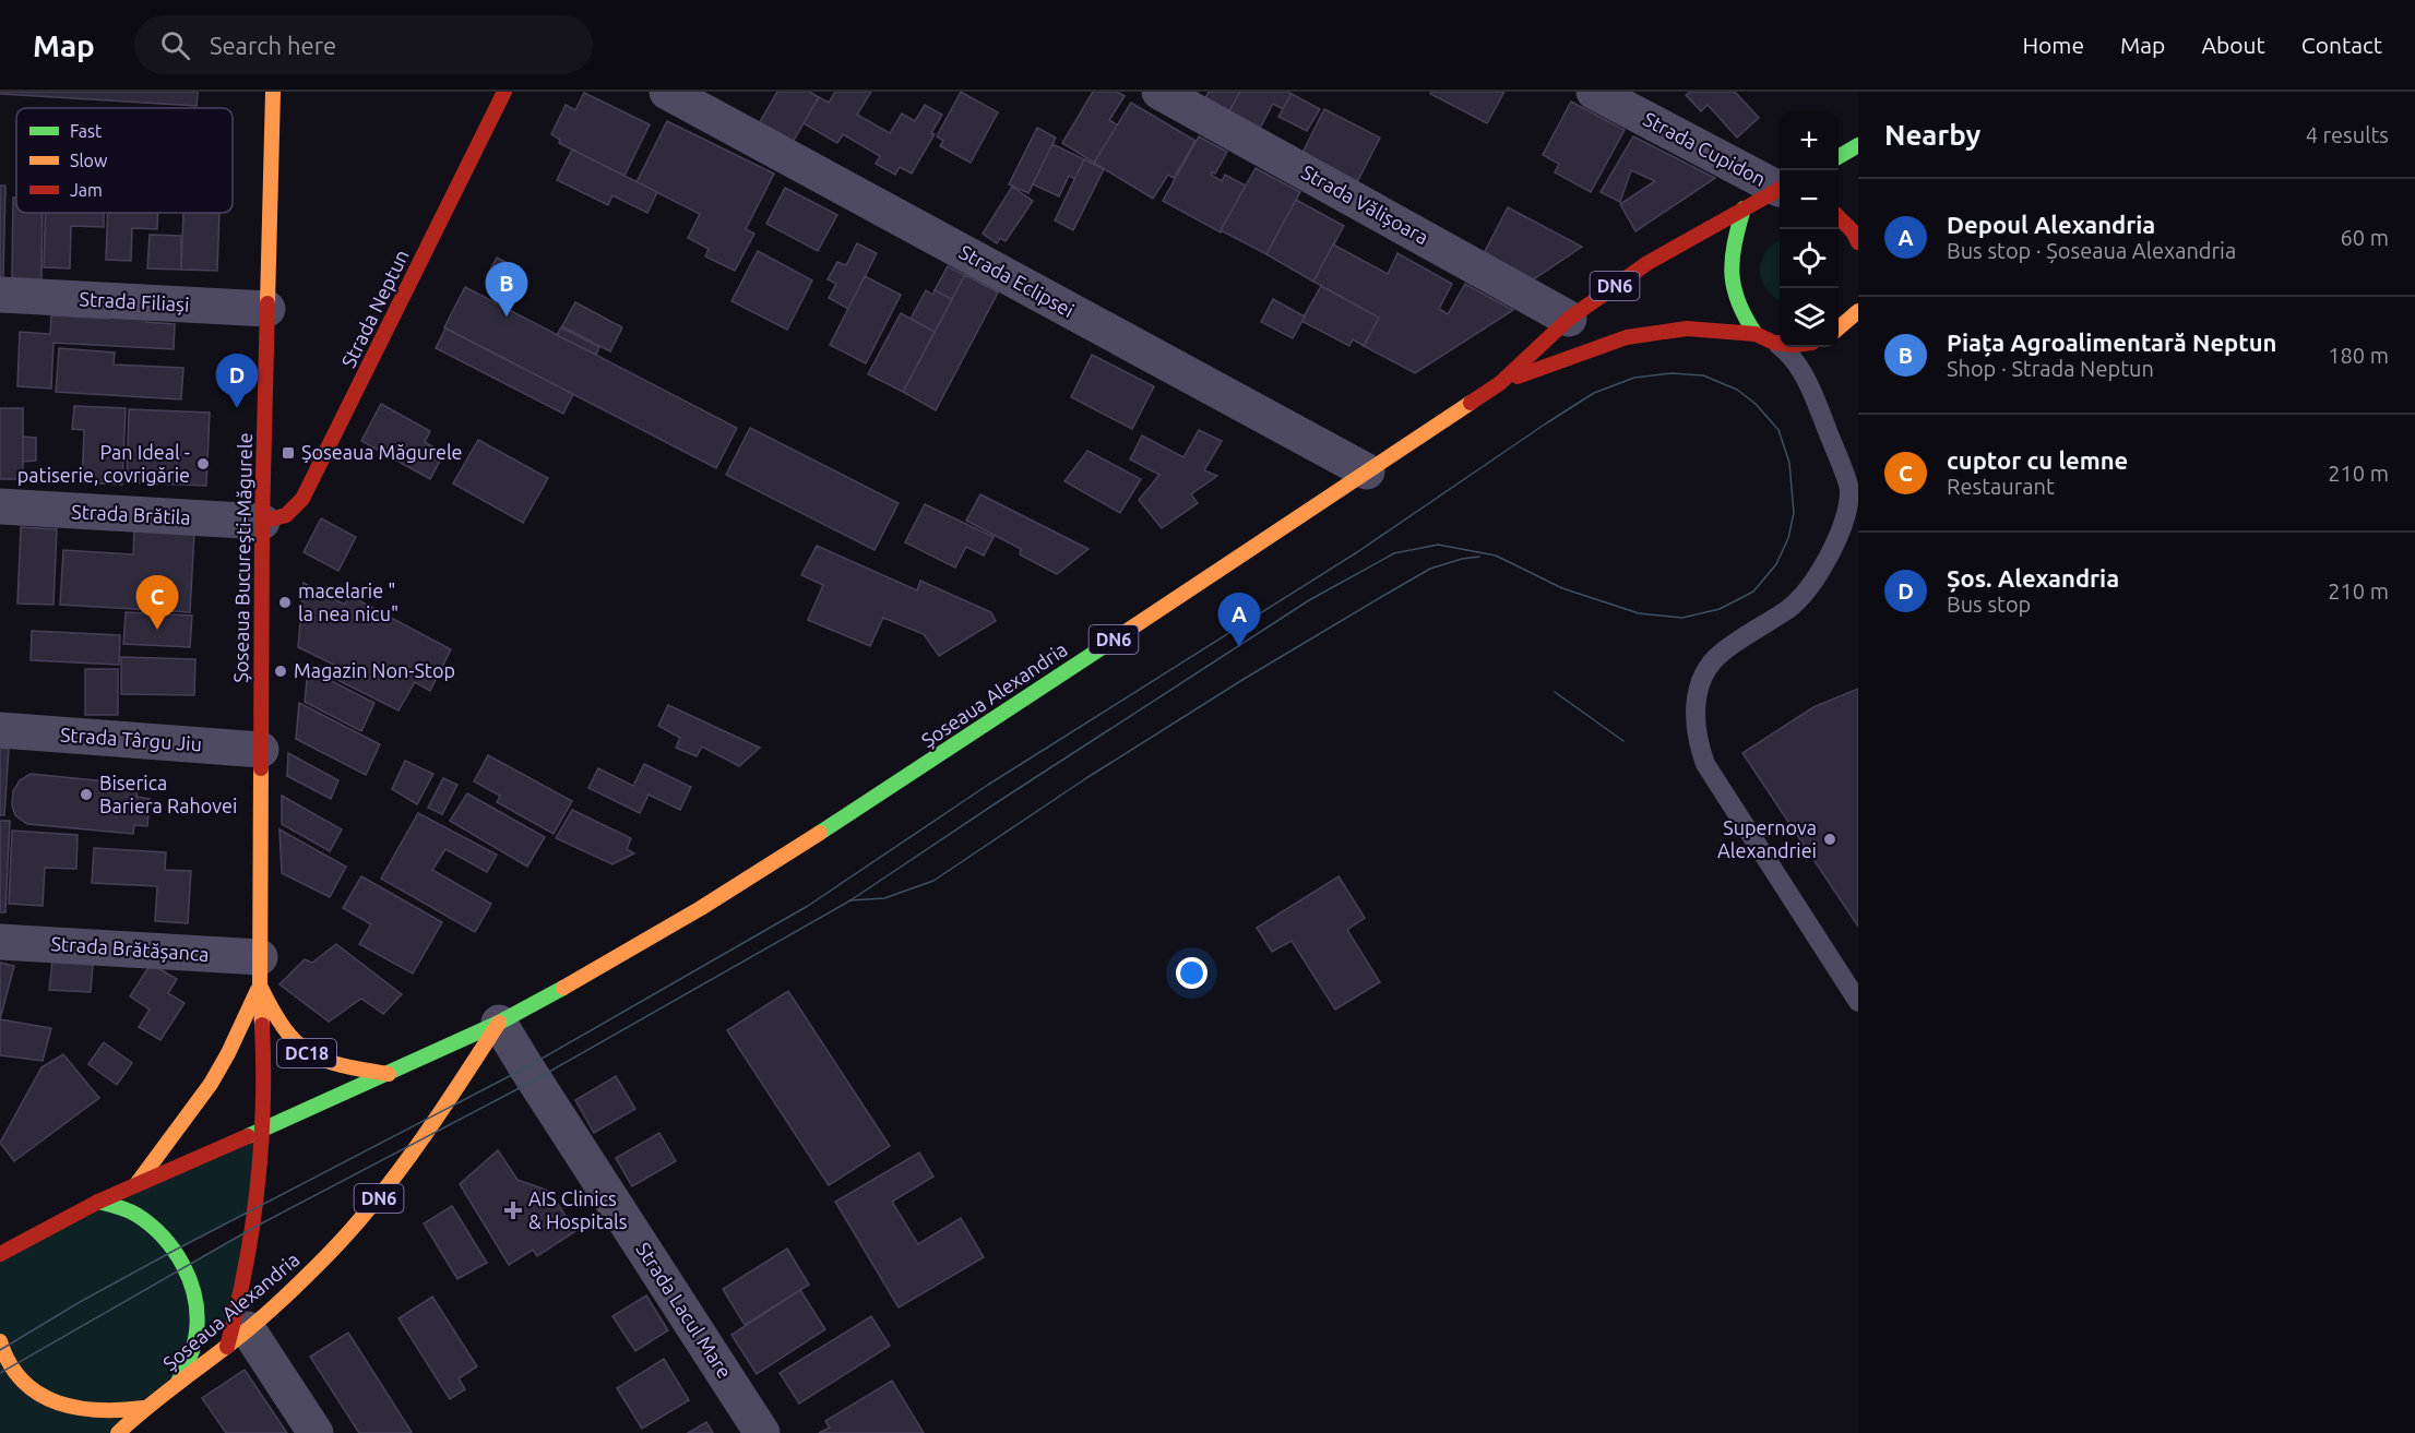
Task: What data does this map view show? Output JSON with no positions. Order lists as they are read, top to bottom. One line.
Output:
{"streets":{"main road":["DN6","Strada Neptun","Șoseaua București-Măgurele","Șoseaua Alexandria","DC18"],"street":["Strada Cupidon","Strada Vălișoara","Strada Eclipsei","Strada Filiași","Strada Brătila","Strada Târgu Jiu","Strada Brătășanca","Strada Lacul Mare"]},"crossings":[["Strada Vălișoara","Șoseaua Alexandria"],["Strada Eclipsei","Șoseaua Alexandria"],["Strada Filiași","Șoseaua București-Măgurele"],["Strada Neptun","Strada Brătila"],["Strada Neptun","Șoseaua București-Măgurele"],["Strada Brătila","Șoseaua București-Măgurele"],["Șoseaua București-Măgurele","Șoseaua Alexandria"],["Șoseaua București-Măgurele","Strada Târgu Jiu"],["Șoseaua București-Măgurele","Strada Brătășanca"],["Șoseaua București-Măgurele","DC18"],["Șoseaua Alexandria","DC18"],["Șoseaua Alexandria","Strada Lacul Mare"],["Strada Brătășanca","DC18"]],"places":{"transit":["Șoseaua Măgurele"],"other":["Pan Ideal - patiserie, covrigărie","macelarie \" la nea nicu\"","Magazin Non-Stop","Biserica Bariera Rahovei","Supernova Alexandriei"],"health":["AIS Clinics & Hospitals"]},"legend":["Fast","Slow","Jam"],"page":{"header":"Map","search":"Search here","nav":["Home","Map","About","Contact"],"heading":["Nearby","4 results"],"map_buttons":["+","−"],"list":[{"mark":"A","name":"Depoul Alexandria","note":"Bus stop · Șoseaua Alexandria","value":"60 m"},{"mark":"B","name":"Piața Agroalimentară Neptun","note":"Shop · Strada Neptun","value":"180 m"},{"mark":"C","name":"cuptor cu lemne","note":"Restaurant","value":"210 m"},{"mark":"D","name":"Șos. Alexandria","note":"Bus stop","value":"210 m"}],"pins":["B","D","C","A"]}}
